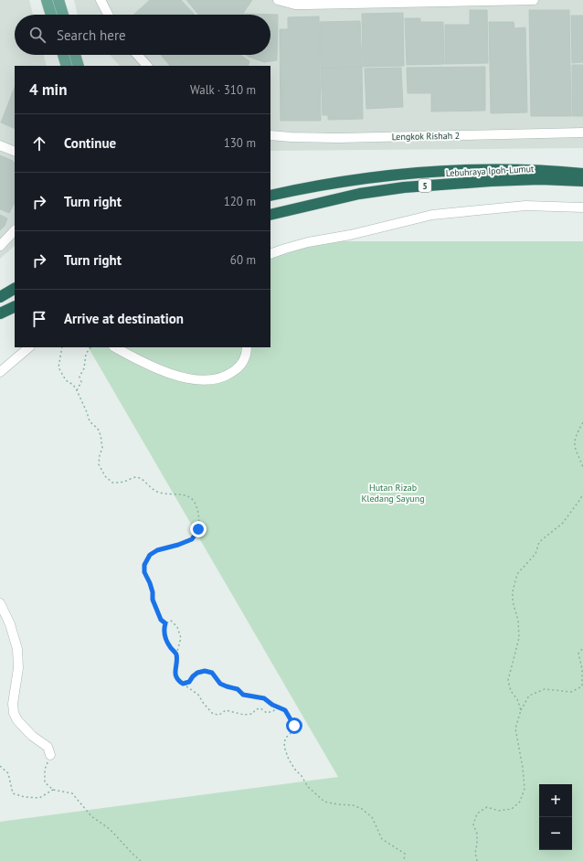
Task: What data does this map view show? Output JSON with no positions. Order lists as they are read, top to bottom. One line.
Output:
{"streets":{"highway":["Lebuhraya Ipoh-Lumut","5"],"street":["Lengkok Rishah 2"]},"parks":["Hutan Rizab Kledang Sayung"],"page":{"search":"Search here","heading":["4 min","Walk · 310 m"],"list":[["Continue","130 m"],["Turn right","120 m"],["Turn right","60 m"],"Arrive at destination"],"map_buttons":["+","−"]}}
